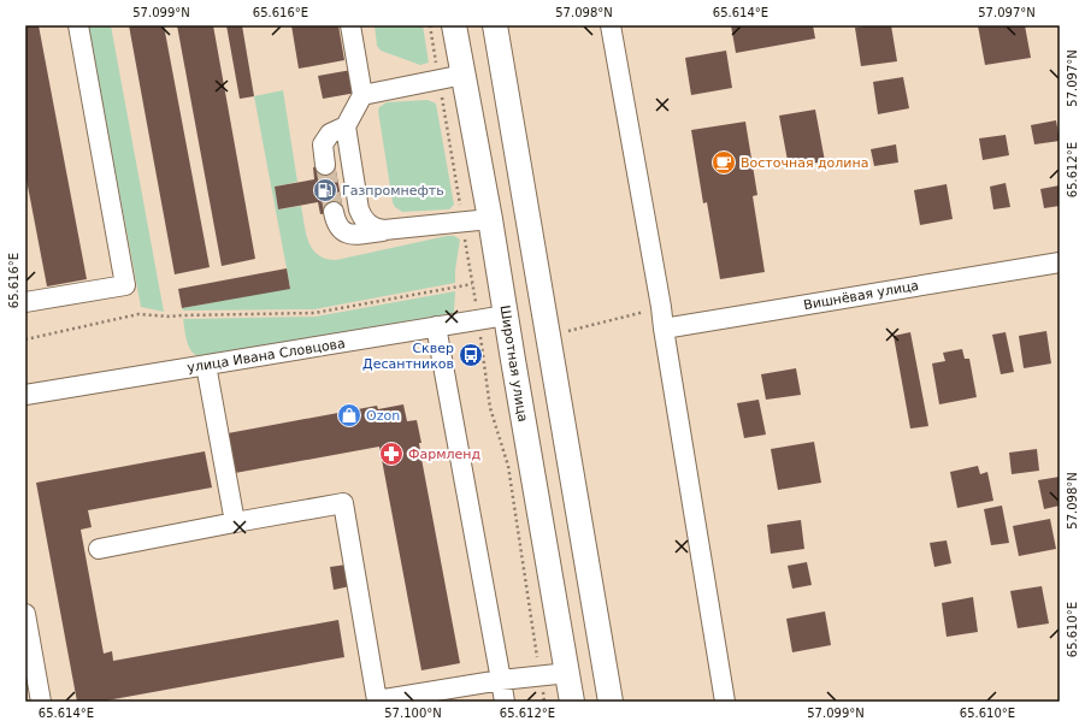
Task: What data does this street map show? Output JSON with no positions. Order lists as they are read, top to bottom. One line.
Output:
{"streets":{"main road":["Широтная улица"],"street":["Вишнёвая улица","улица Ивана Словцова"]},"crossings":[["улица Ивана Словцова","Широтная улица"]],"places":{"cafe":["Восточная долина"],"fuel station":["Газпромнефть"],"bus stop":["Сквер Десантников"],"shop":["Ozon"],"pharmacy":["Фармленд"]},"coordinates":["57.099°N","65.616°E","57.098°N","65.614°E","57.097°N","65.612°E","65.610°E","57.100°N"]}
